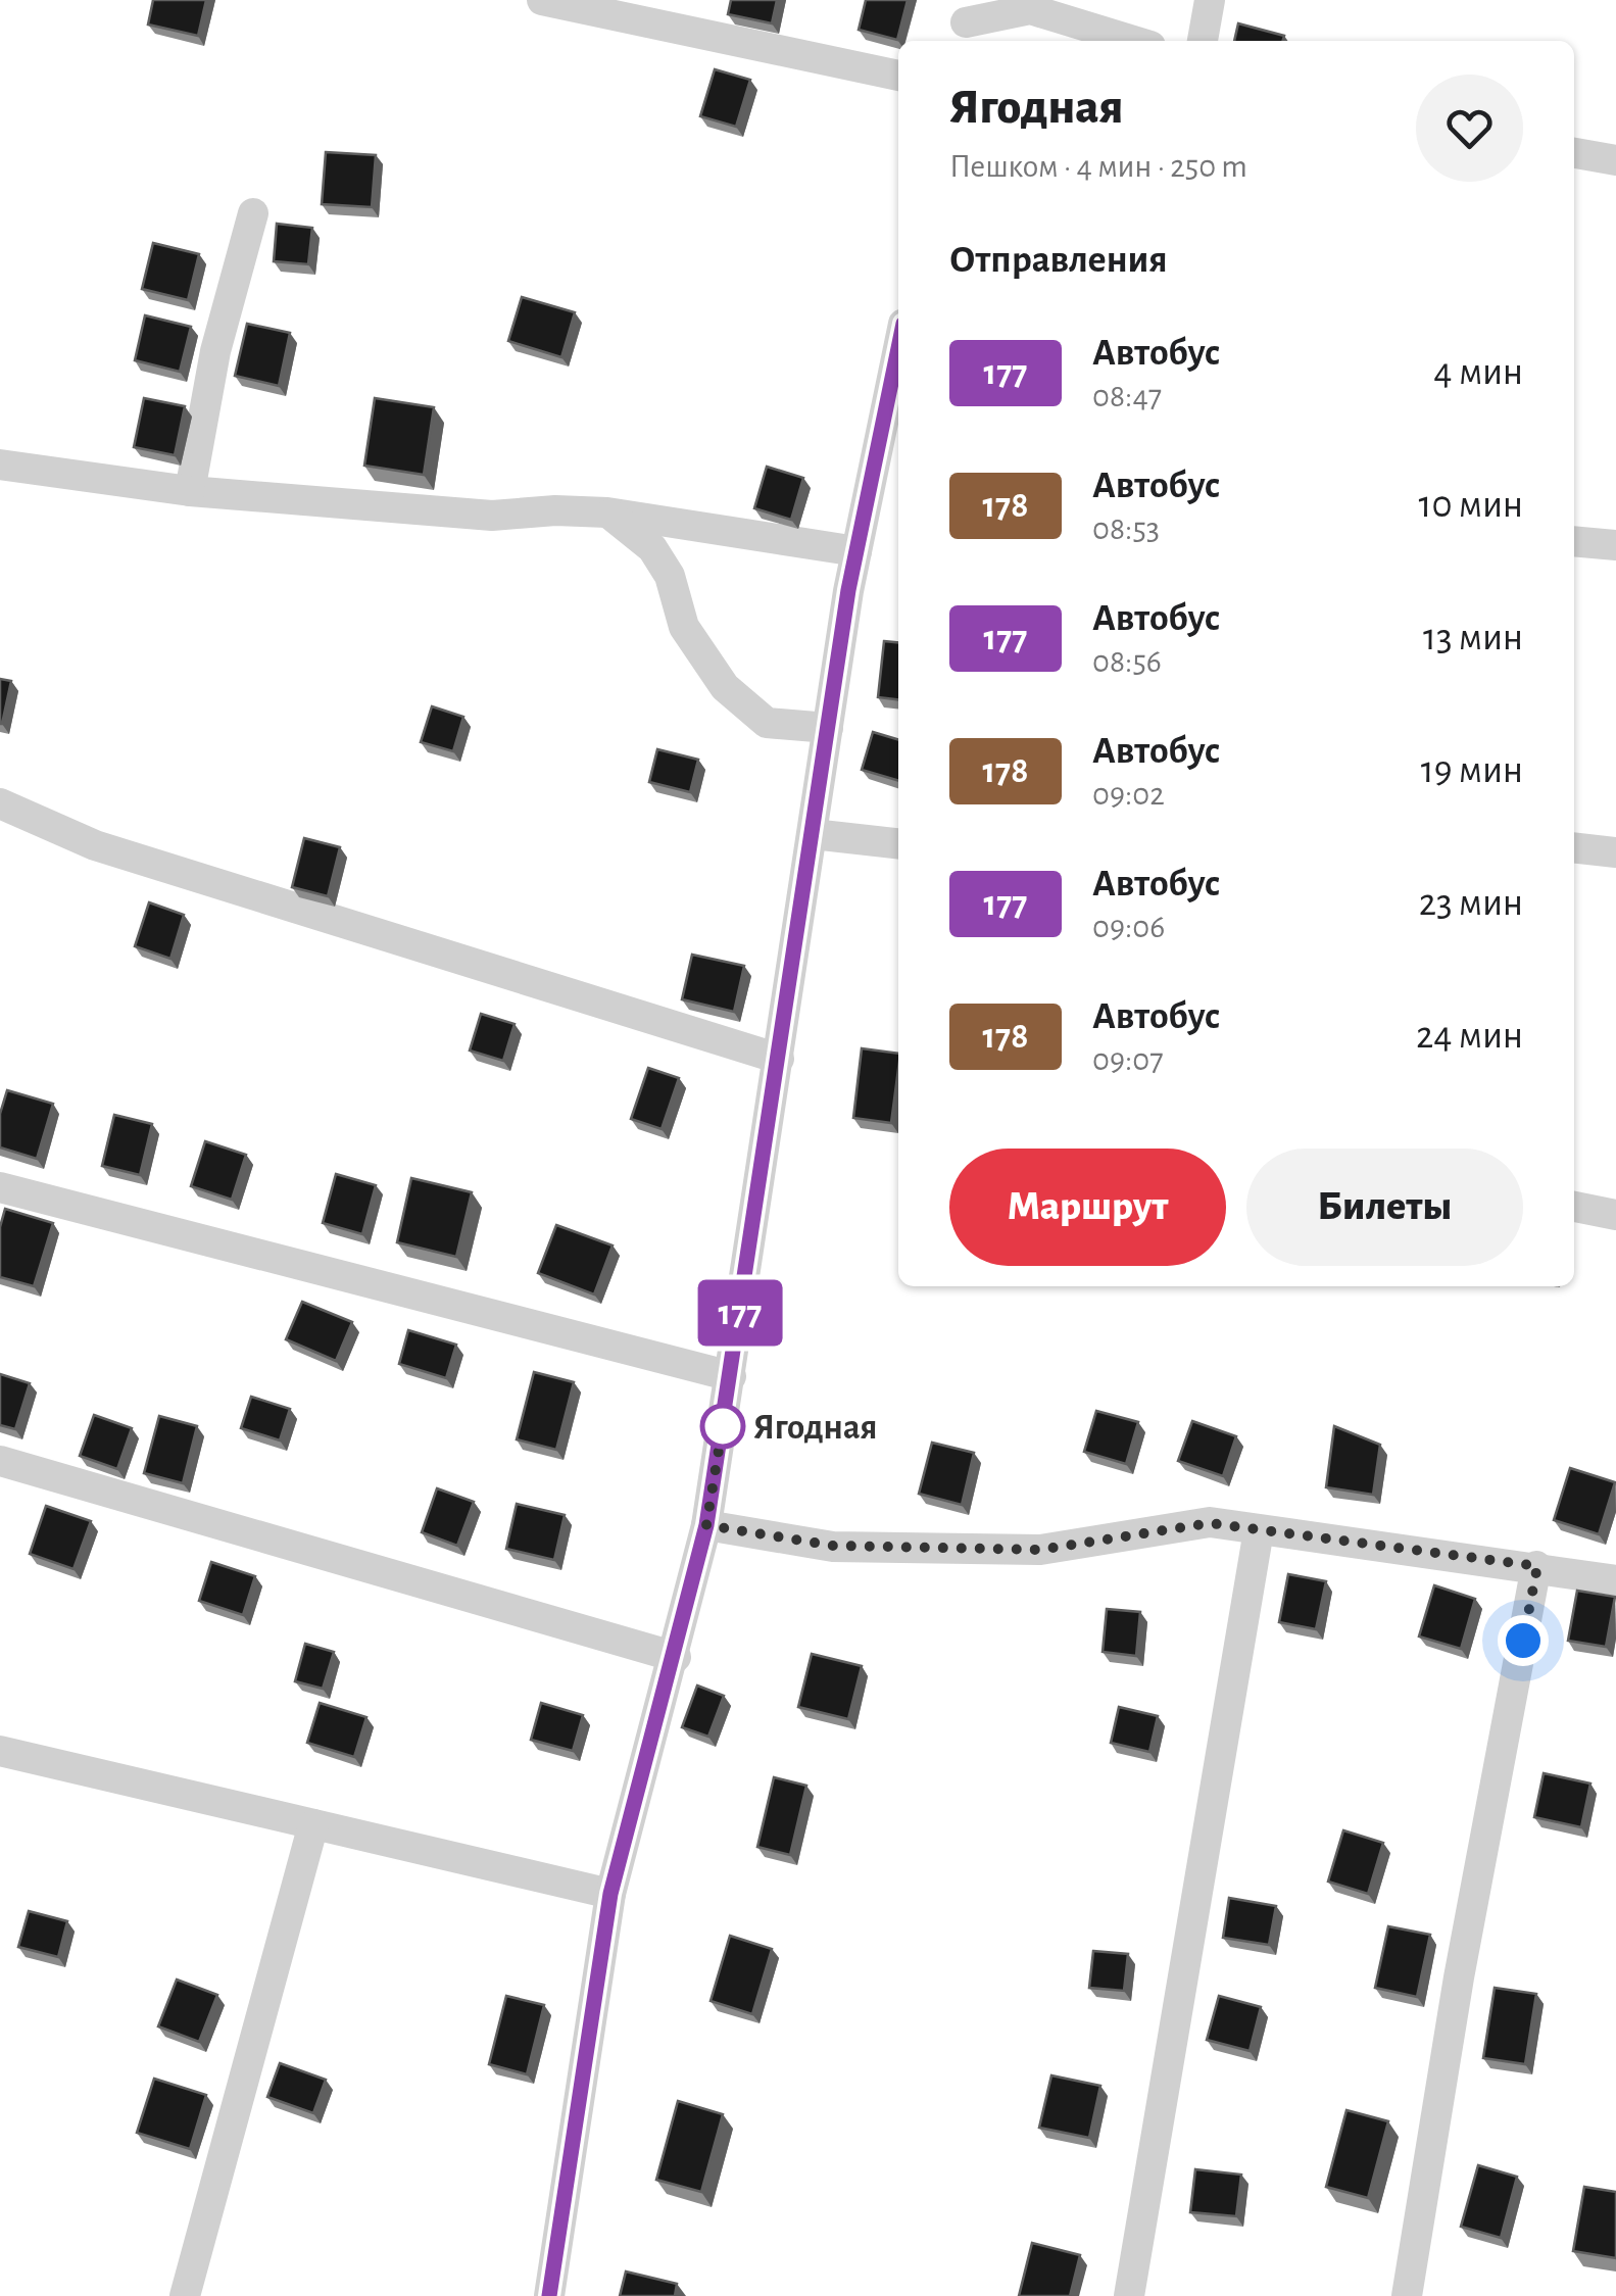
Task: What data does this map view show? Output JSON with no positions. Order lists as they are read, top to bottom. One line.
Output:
{"places":["Ягодная"],"lines":["bus line 177"],"page":{"on_map":"177","heading":[["Ягодная","Пешком · 4 мин · 250 m"],"Отправления"],"list":[{"mark":"177","name":"Автобус","note":"08:47","value":"4 мин"},{"mark":"178","name":"Автобус","note":"08:53","value":"10 мин"},{"mark":"177","name":"Автобус","note":"08:56","value":"13 мин"},{"mark":"178","name":"Автобус","note":"09:02","value":"19 мин"},{"mark":"177","name":"Автобус","note":"09:06","value":"23 мин"},{"mark":"178","name":"Автобус","note":"09:07","value":"24 мин"}],"buttons":["Маршрут","Билеты"]}}
